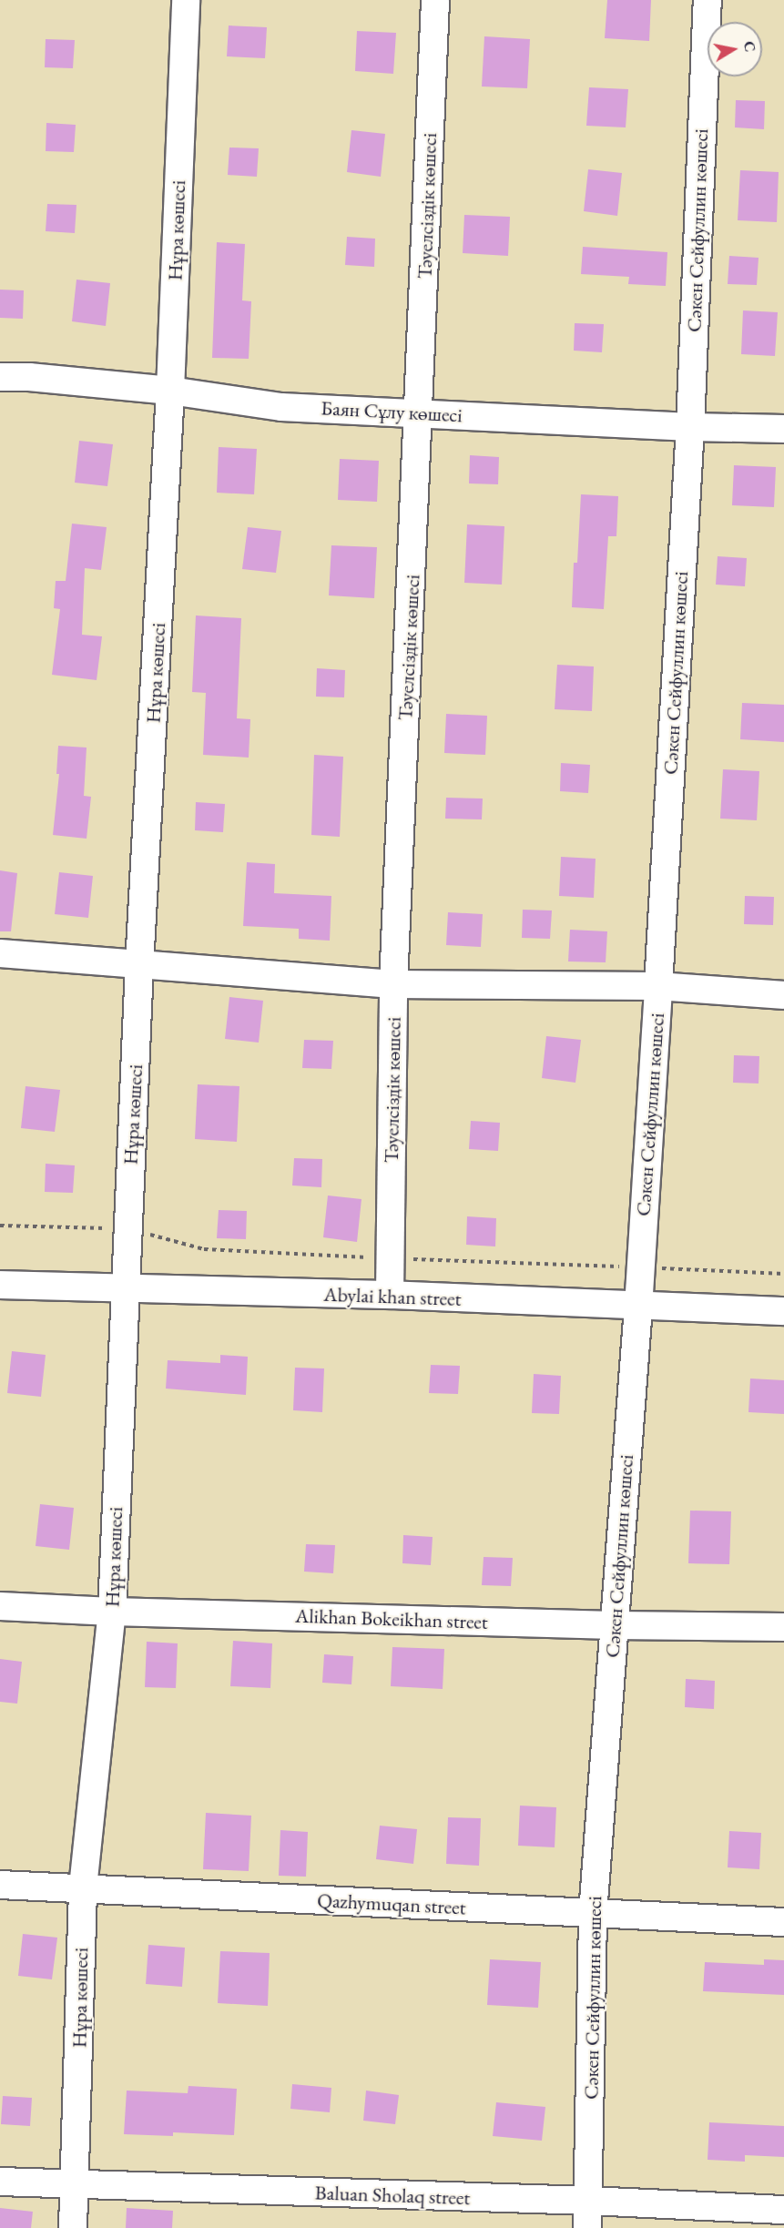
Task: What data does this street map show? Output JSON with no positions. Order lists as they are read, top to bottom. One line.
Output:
{"streets":{"street":["Тәуелсіздік көшесі","Нұра көшесі","Сәкен Сейфуллин көшесі","Баян Сұлу көшесі","Abylai khan street","Alikhan Bokeikhan street","Qazhymuqan street","Baluan Sholaq street"]},"crossings":[["Тәуелсіздік көшесі","Баян Сұлу көшесі"],["Тәуелсіздік көшесі","Abylai khan street"],["Нұра көшесі","Баян Сұлу көшесі"],["Нұра көшесі","Abylai khan street"],["Нұра көшесі","Alikhan Bokeikhan street"],["Нұра көшесі","Qazhymuqan street"],["Нұра көшесі","Baluan Sholaq street"],["Сәкен Сейфуллин көшесі","Баян Сұлу көшесі"],["Сәкен Сейфуллин көшесі","Abylai khan street"],["Сәкен Сейфуллин көшесі","Alikhan Bokeikhan street"],["Сәкен Сейфуллин көшесі","Qazhymuqan street"],["Сәкен Сейфуллин көшесі","Baluan Sholaq street"]],"north":"right"}
